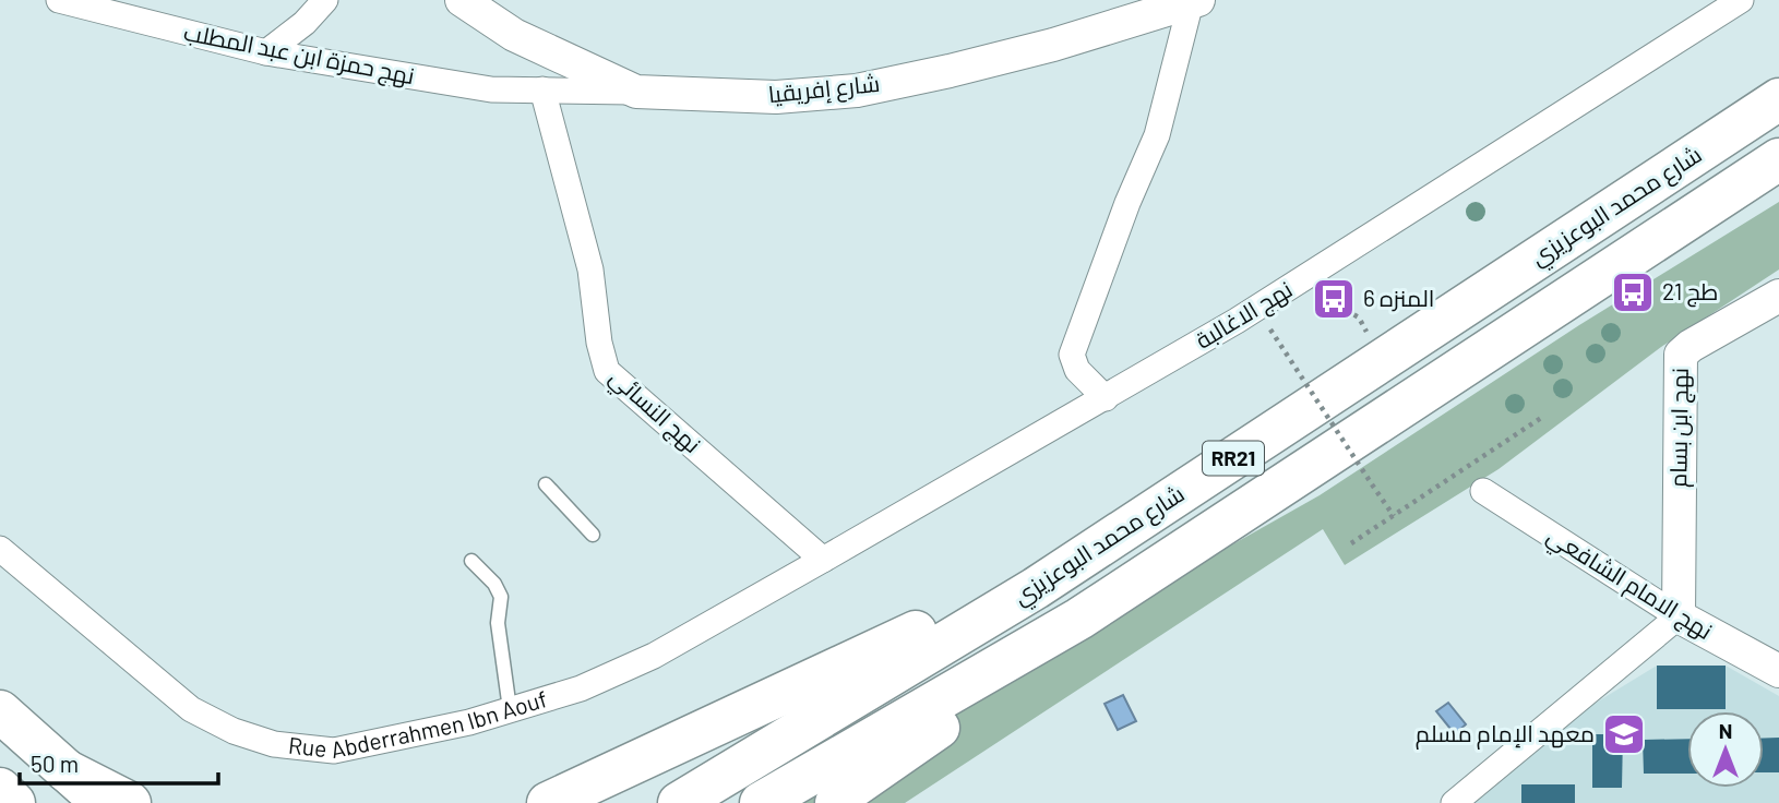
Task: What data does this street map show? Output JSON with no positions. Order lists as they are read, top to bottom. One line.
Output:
{"streets":{"highway":["شارع محمد البوعزيزي","RR21"],"street":["نهج حمزة ابن عبد المطلب","شارع إفريقيا","نهج الاغالبة","نهج النسائي","نهج ابن بسام","نهج الامام الشافعي","Rue Abderrahmen Ibn Aouf"]},"crossings":[["نهج حمزة ابن عبد المطلب","شارع إفريقيا"],["نهج حمزة ابن عبد المطلب","نهج النسائي"],["نهج الاغالبة","نهج النسائي"],["نهج الاغالبة","Rue Abderrahmen Ibn Aouf"],["نهج النسائي","Rue Abderrahmen Ibn Aouf"],["نهج ابن بسام","نهج الامام الشافعي"]],"places":{"bus stop":["طج 21","المنزه 6"],"school or university":["معهد الإمام مسلم"]},"scale_bar":"50 m","north":"top"}
